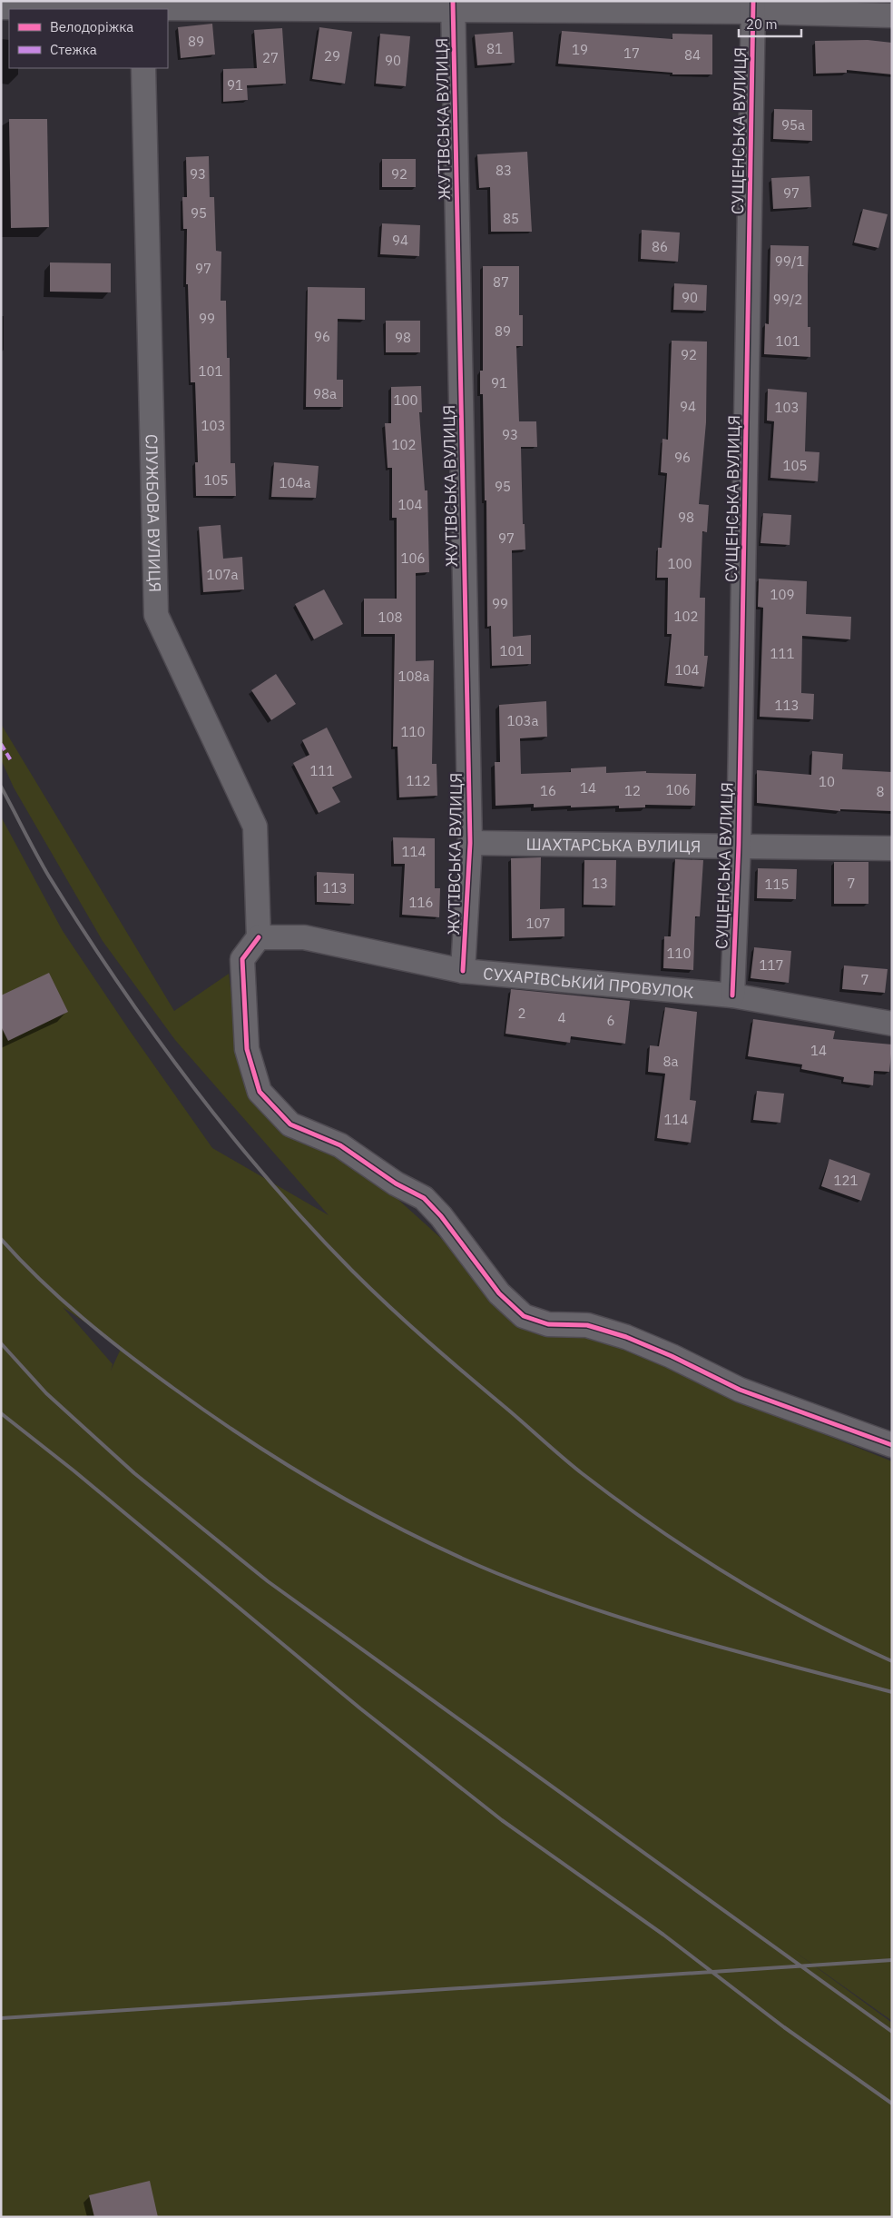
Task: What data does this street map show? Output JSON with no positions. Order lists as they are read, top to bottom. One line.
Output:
{"streets":{"street":["ЖУТІВСЬКА ВУЛИЦЯ","СУЩЕНСЬКА ВУЛИЦЯ","СЛУЖБОВА ВУЛИЦЯ","ШАХТАРСЬКА ВУЛИЦЯ","СУХАРІВСЬКИЙ ПРОВУЛОК"]},"crossings":[["ЖУТІВСЬКА ВУЛИЦЯ","ШАХТАРСЬКА ВУЛИЦЯ"],["ЖУТІВСЬКА ВУЛИЦЯ","СУХАРІВСЬКИЙ ПРОВУЛОК"],["СУЩЕНСЬКА ВУЛИЦЯ","ШАХТАРСЬКА ВУЛИЦЯ"],["СУЩЕНСЬКА ВУЛИЦЯ","СУХАРІВСЬКИЙ ПРОВУЛОК"],["СЛУЖБОВА ВУЛИЦЯ","СУХАРІВСЬКИЙ ПРОВУЛОК"]],"house_numbers":["89","81","19","17","84","29","27","90","91","95а","83","93","92","97","95","85","94","86","99/1","97","87","90","99/2","99","89","96","98","101","92","101","91","98а","100","94","103","103","93","102","96","105","105","104а","95","104","98","97","106","100","107а","109","99","102","108","101","111","104","108а","113","103а","110","111","112","10","14","106","16","12","8","114","13","7","115","113","116","107","110","117","7","2","4","6","14","8а","114","121"],"legend":["Велодоріжка","Стежка"],"scale_bar":"20 m"}
